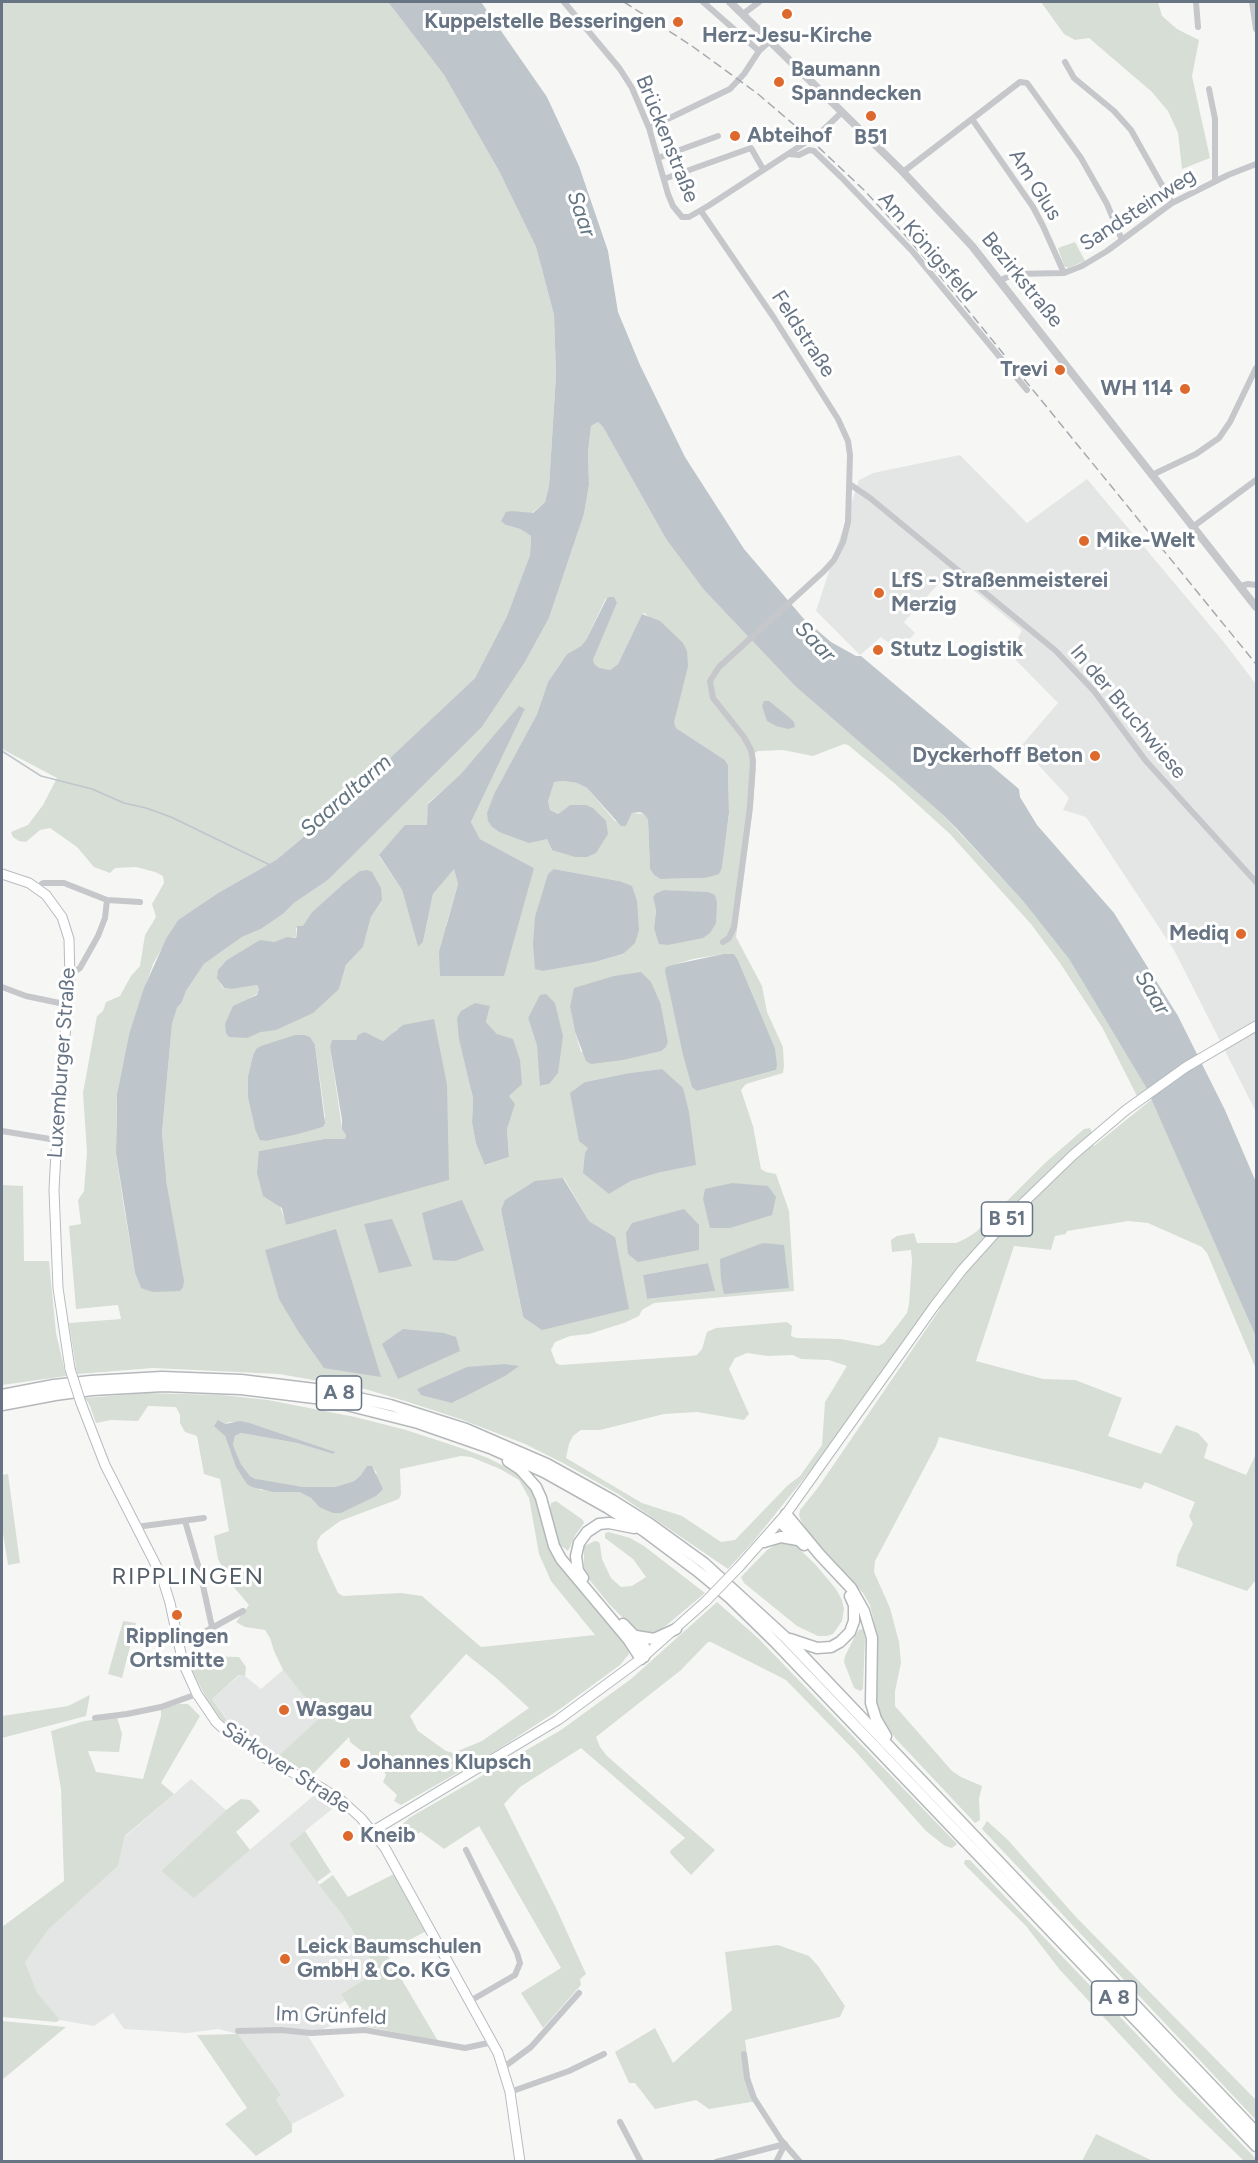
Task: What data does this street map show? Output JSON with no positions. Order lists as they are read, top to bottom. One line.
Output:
{"streets":{"highway":["A 8"],"main road":["Luxemburger Straße","B 51","Särkover Straße"],"street":["Brückenstraße","Am Glus","Sandsteinweg","Am Königsfeld","Bezirkstraße","Feldstraße","In der Bruchwiese","Im Grünfeld"]},"crossings":[["Brückenstraße","Feldstraße"],["Am Glus","Sandsteinweg"],["Sandsteinweg","Bezirkstraße"],["Feldstraße","In der Bruchwiese"],["Luxemburger Straße","Särkover Straße"],["Särkover Straße","Im Grünfeld"]],"districts":["RIPPLINGEN"],"water":["Saar","Saaraltarm"],"places":["Herz-Jesu-Kirche","Kuppelstelle Besseringen","Baumann Spanndecken","B51","Abteihof","Trevi","WH 114","Mike-Welt","LfS - Straßenmeisterei Merzig","Stutz Logistik","Dyckerhoff Beton","Mediq","Ripplingen Ortsmitte","Wasgau","Johannes Klupsch","Kneib","Leick Baumschulen GmbH & Co. KG"]}
